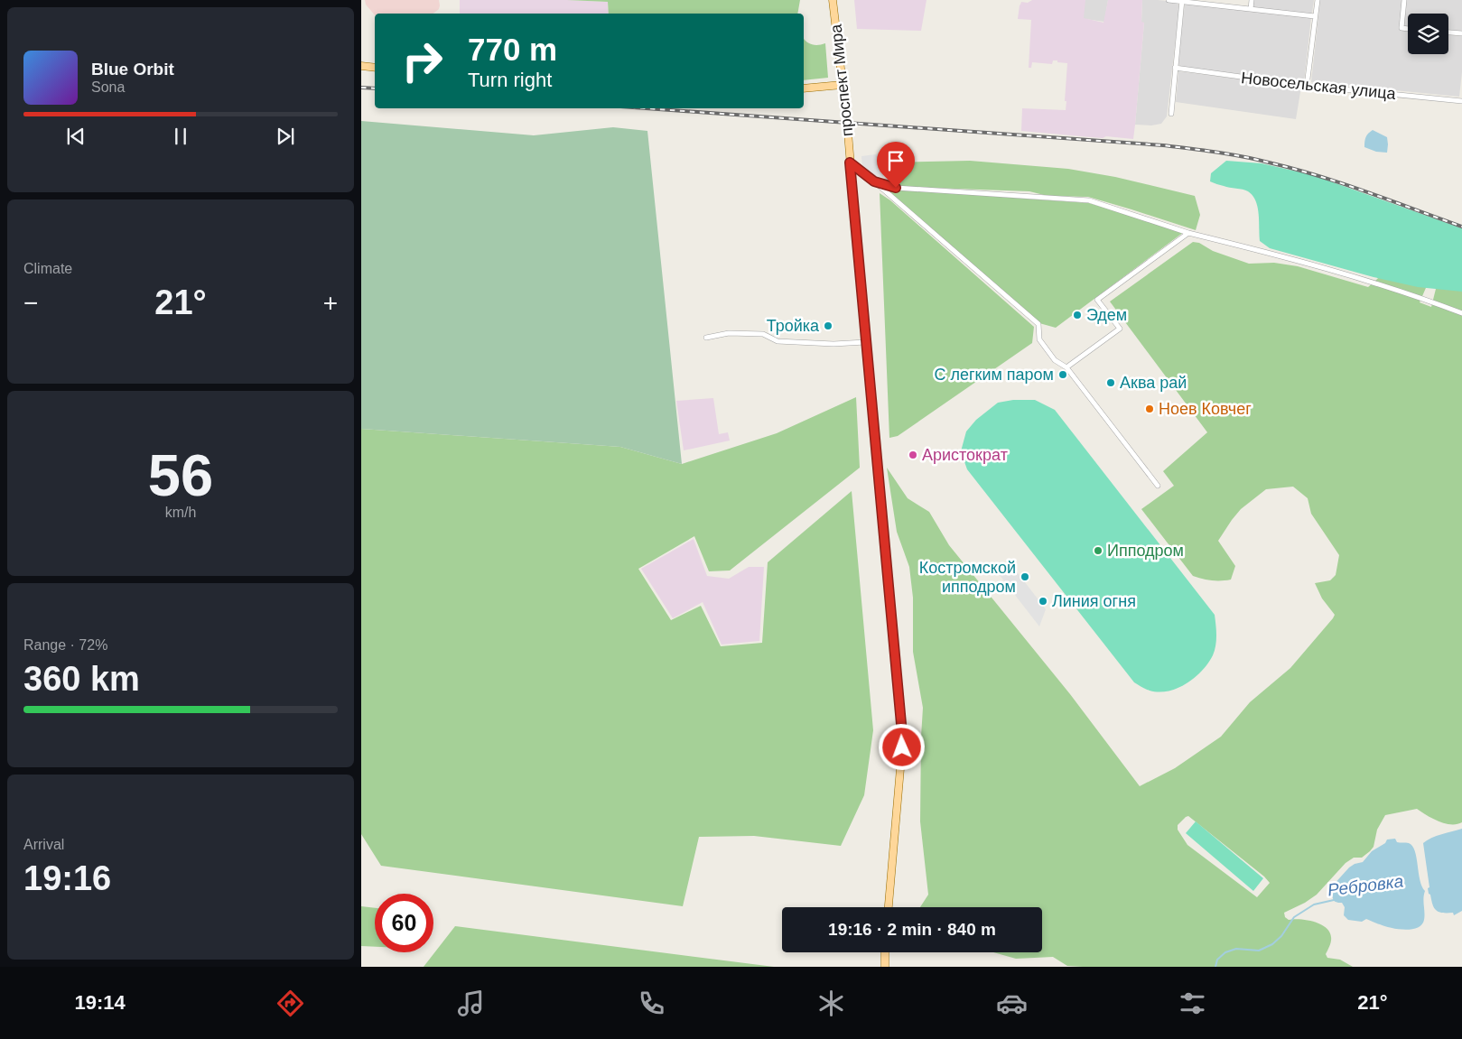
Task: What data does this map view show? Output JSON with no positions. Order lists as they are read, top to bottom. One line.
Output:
{"streets":{"main road":["проспект Мира"],"street":["Новосельская улица"]},"water":["Ребровка"],"places":["Эдем","Тройка","С легким паром","Аква рай","Ноев Ковчег","Аристократ","Ипподром","Костромской ипподром","Линия огня"],"page":{"turn":["770 m","Turn right"],"song":["Blue Orbit","Sona"],"tile":["Climate",["56","km/h"],["Range · 72%","360 km"],["Arrival","19:16"]],"heat":["−","21°","+"],"limit":"60","trip":"19:16 · 2 min · 840 m","tabs":["19:14","21°"]}}
